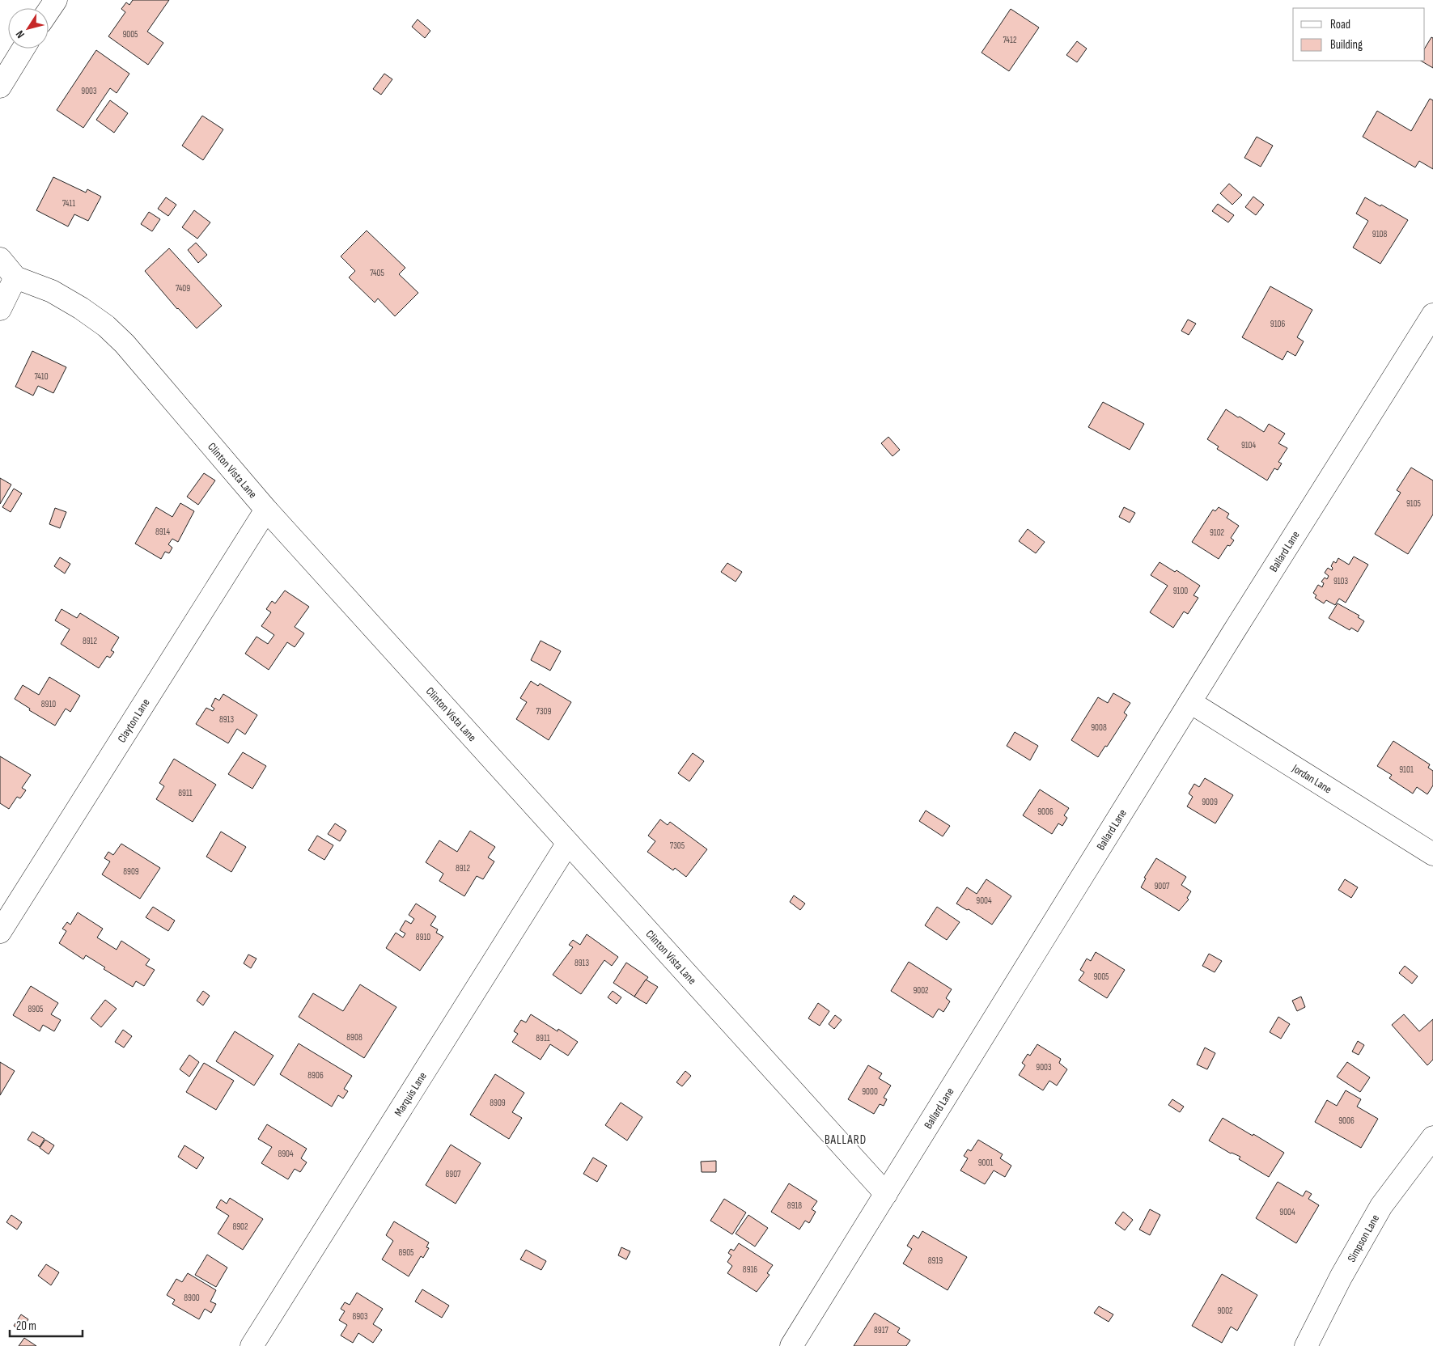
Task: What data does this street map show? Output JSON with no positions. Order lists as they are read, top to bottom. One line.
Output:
{"streets":{"street":["Clinton Vista Lane","Ballard Lane","Clayton Lane","Jordan Lane","Marquis Lane","Simpson Lane"]},"crossings":[["Clinton Vista Lane","Ballard Lane"],["Clinton Vista Lane","Clayton Lane"],["Clinton Vista Lane","Marquis Lane"],["Ballard Lane","Jordan Lane"]],"districts":["BALLARD"],"house_numbers":["9005","7412","9003","7411","9108","7405","7409","9106","7410","9104","9105","8914","9102","9103","9100","8912","8910","7309","8913","9008","9101","8911","9009","9006","7305","8912","8909","9007","9004","8910","8913","9005","9002","8905","8908","8911","9003","8906","9000","8909","9006","8904","9001","8907","8918","9004","8902","8905","8919","8916","8900","9002","8903","8917"],"legend":["Road","Building"],"scale_bar":"20 m","north":"bottom left"}
